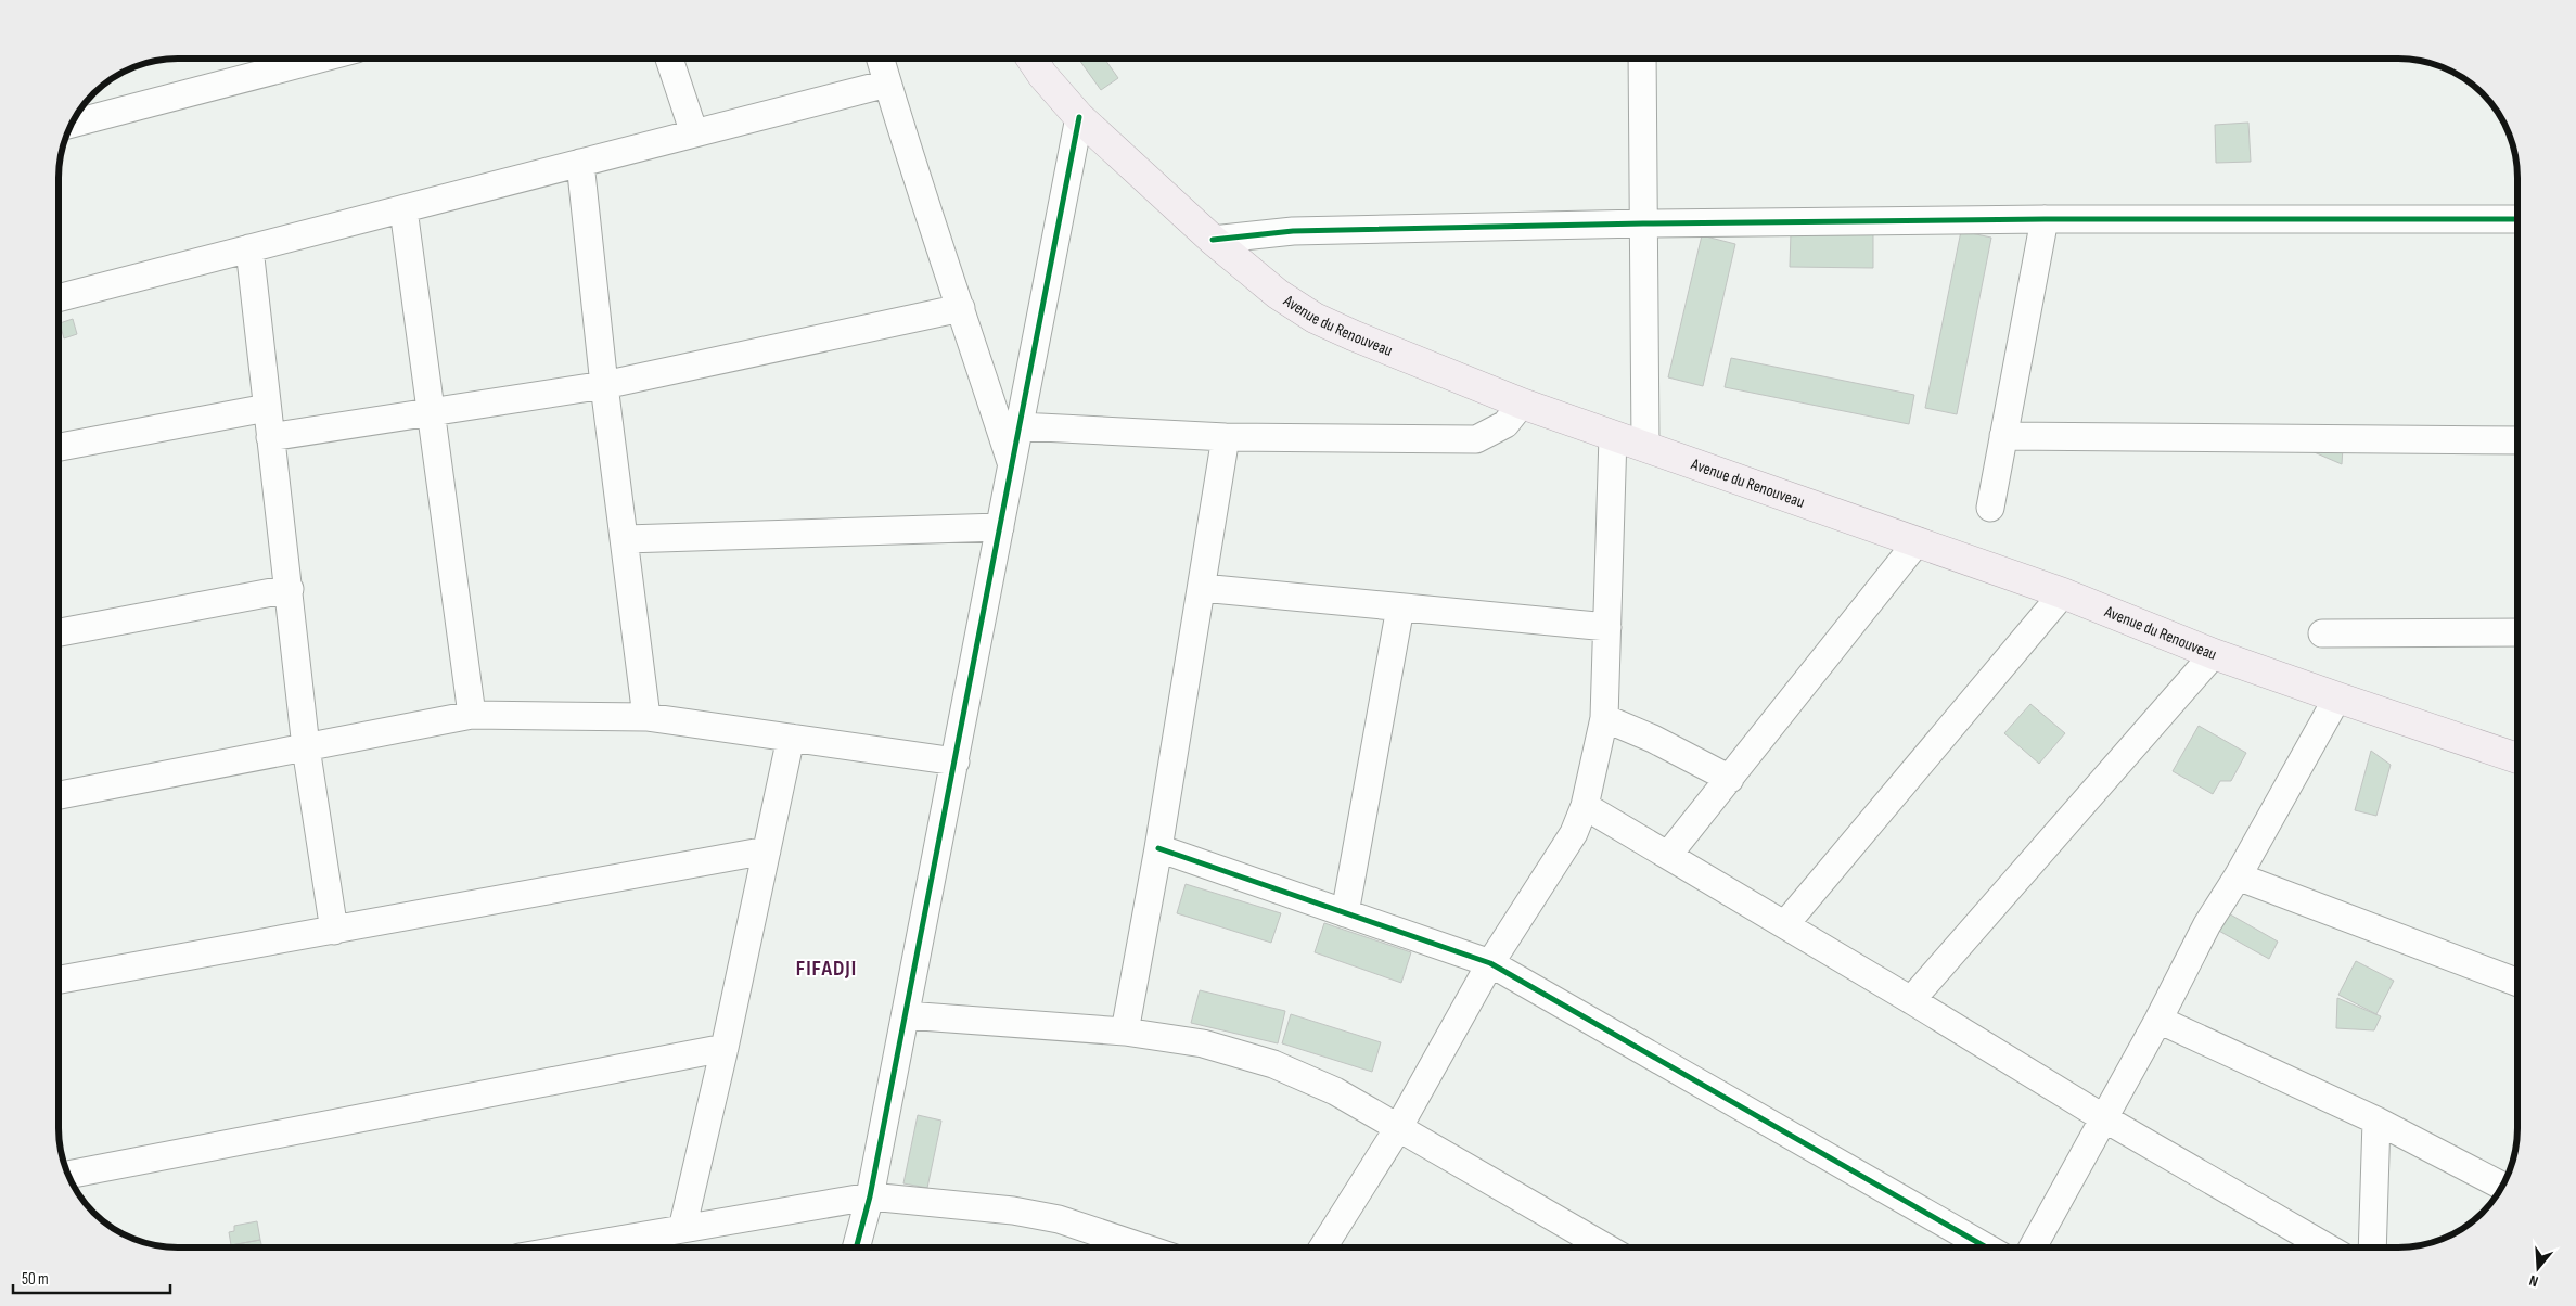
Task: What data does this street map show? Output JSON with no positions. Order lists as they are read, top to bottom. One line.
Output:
{"streets":{"main road":["Avenue du Renouveau"]},"districts":["FIFADJI"],"scale_bar":"50 m","north":"bottom"}
